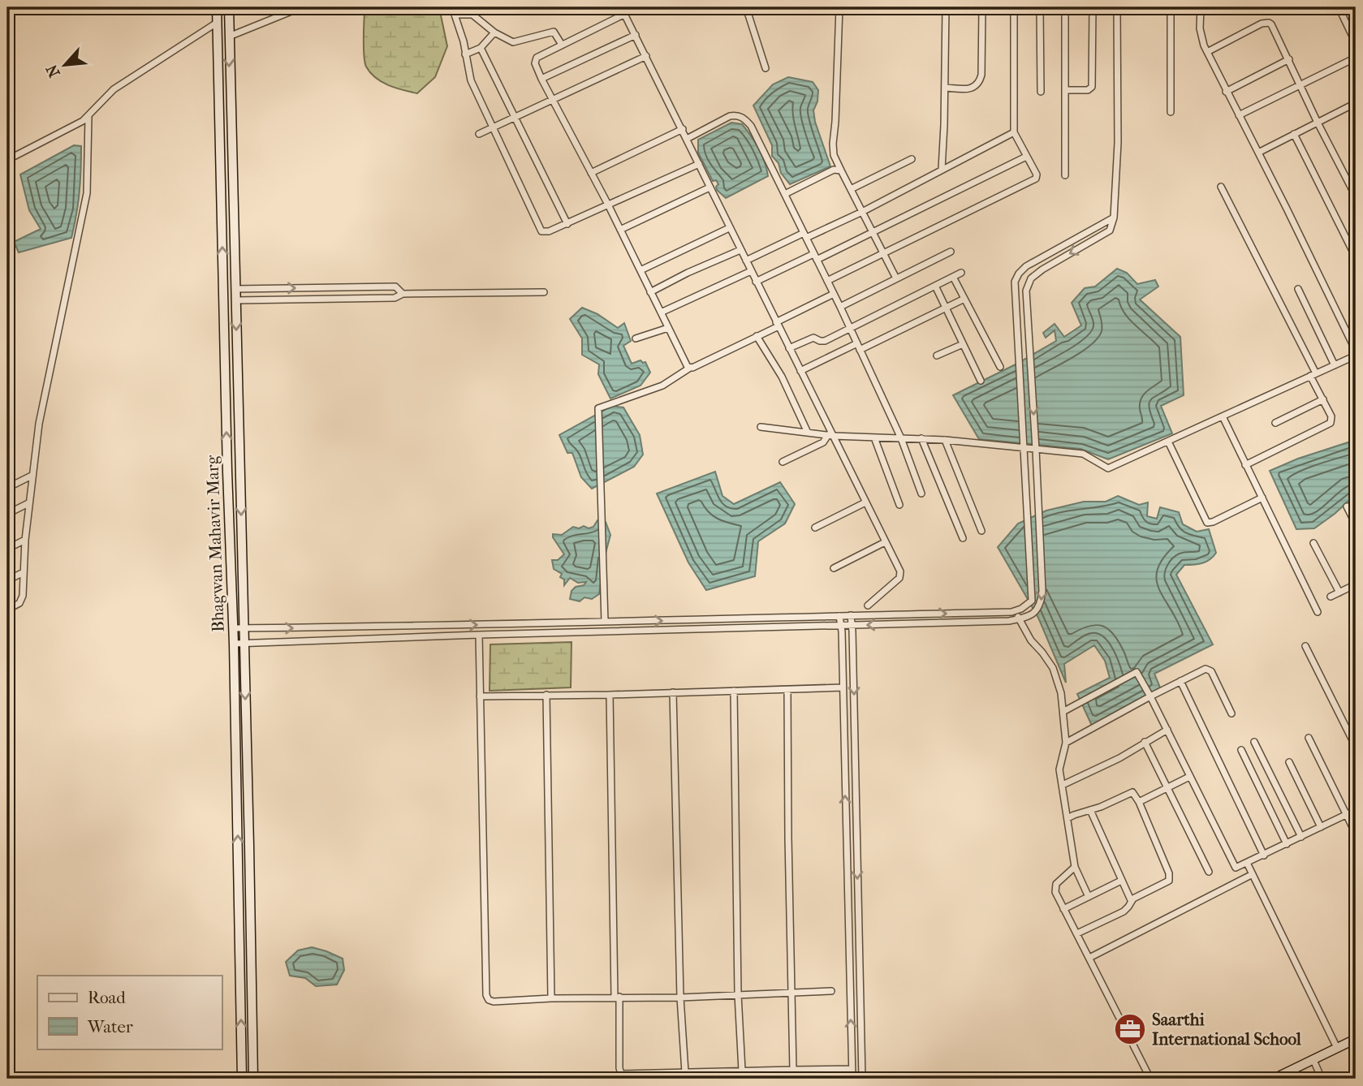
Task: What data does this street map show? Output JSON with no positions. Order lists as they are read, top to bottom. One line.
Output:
{"streets":{"main road":["Bhagwan Mahavir Marg"]},"places":{"office":["Saarthi International School"]},"legend":["Road","Water"],"north":"bottom left"}
